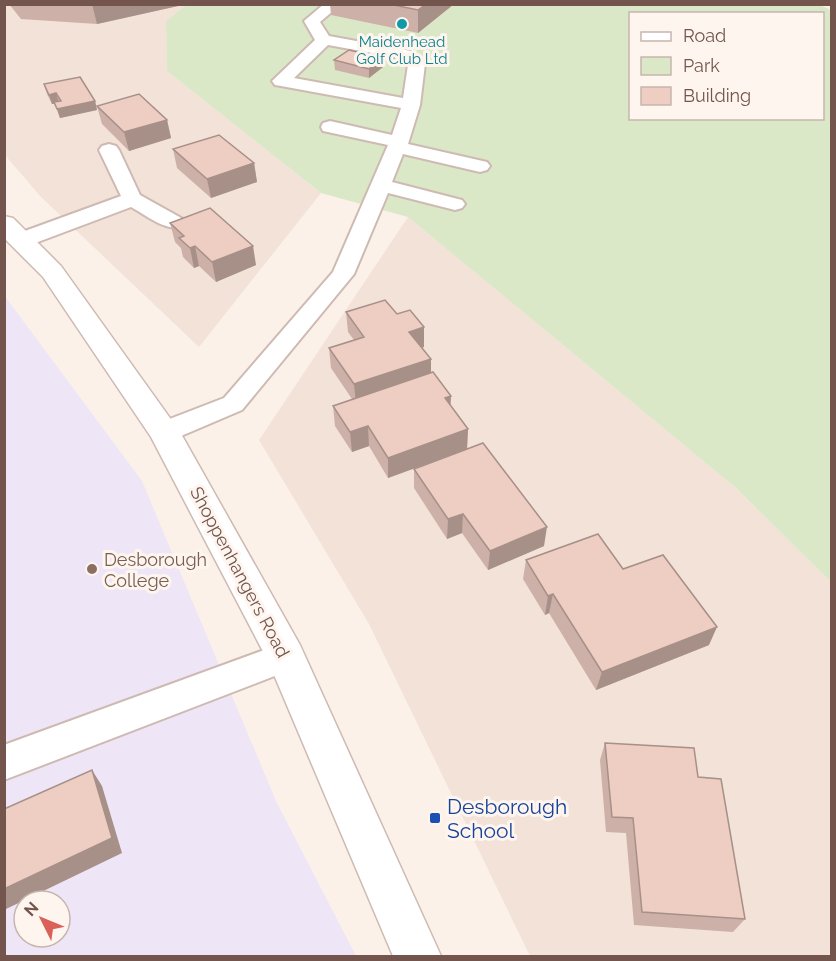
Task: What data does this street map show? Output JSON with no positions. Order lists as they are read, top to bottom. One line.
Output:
{"streets":{"street":["Shoppenhangers Road"]},"places":{"other":["Maidenhead Golf Club Ltd","Desborough College"],"transit":["Desborough School"]},"legend":["Road","Park","Building"],"north":"top left"}
